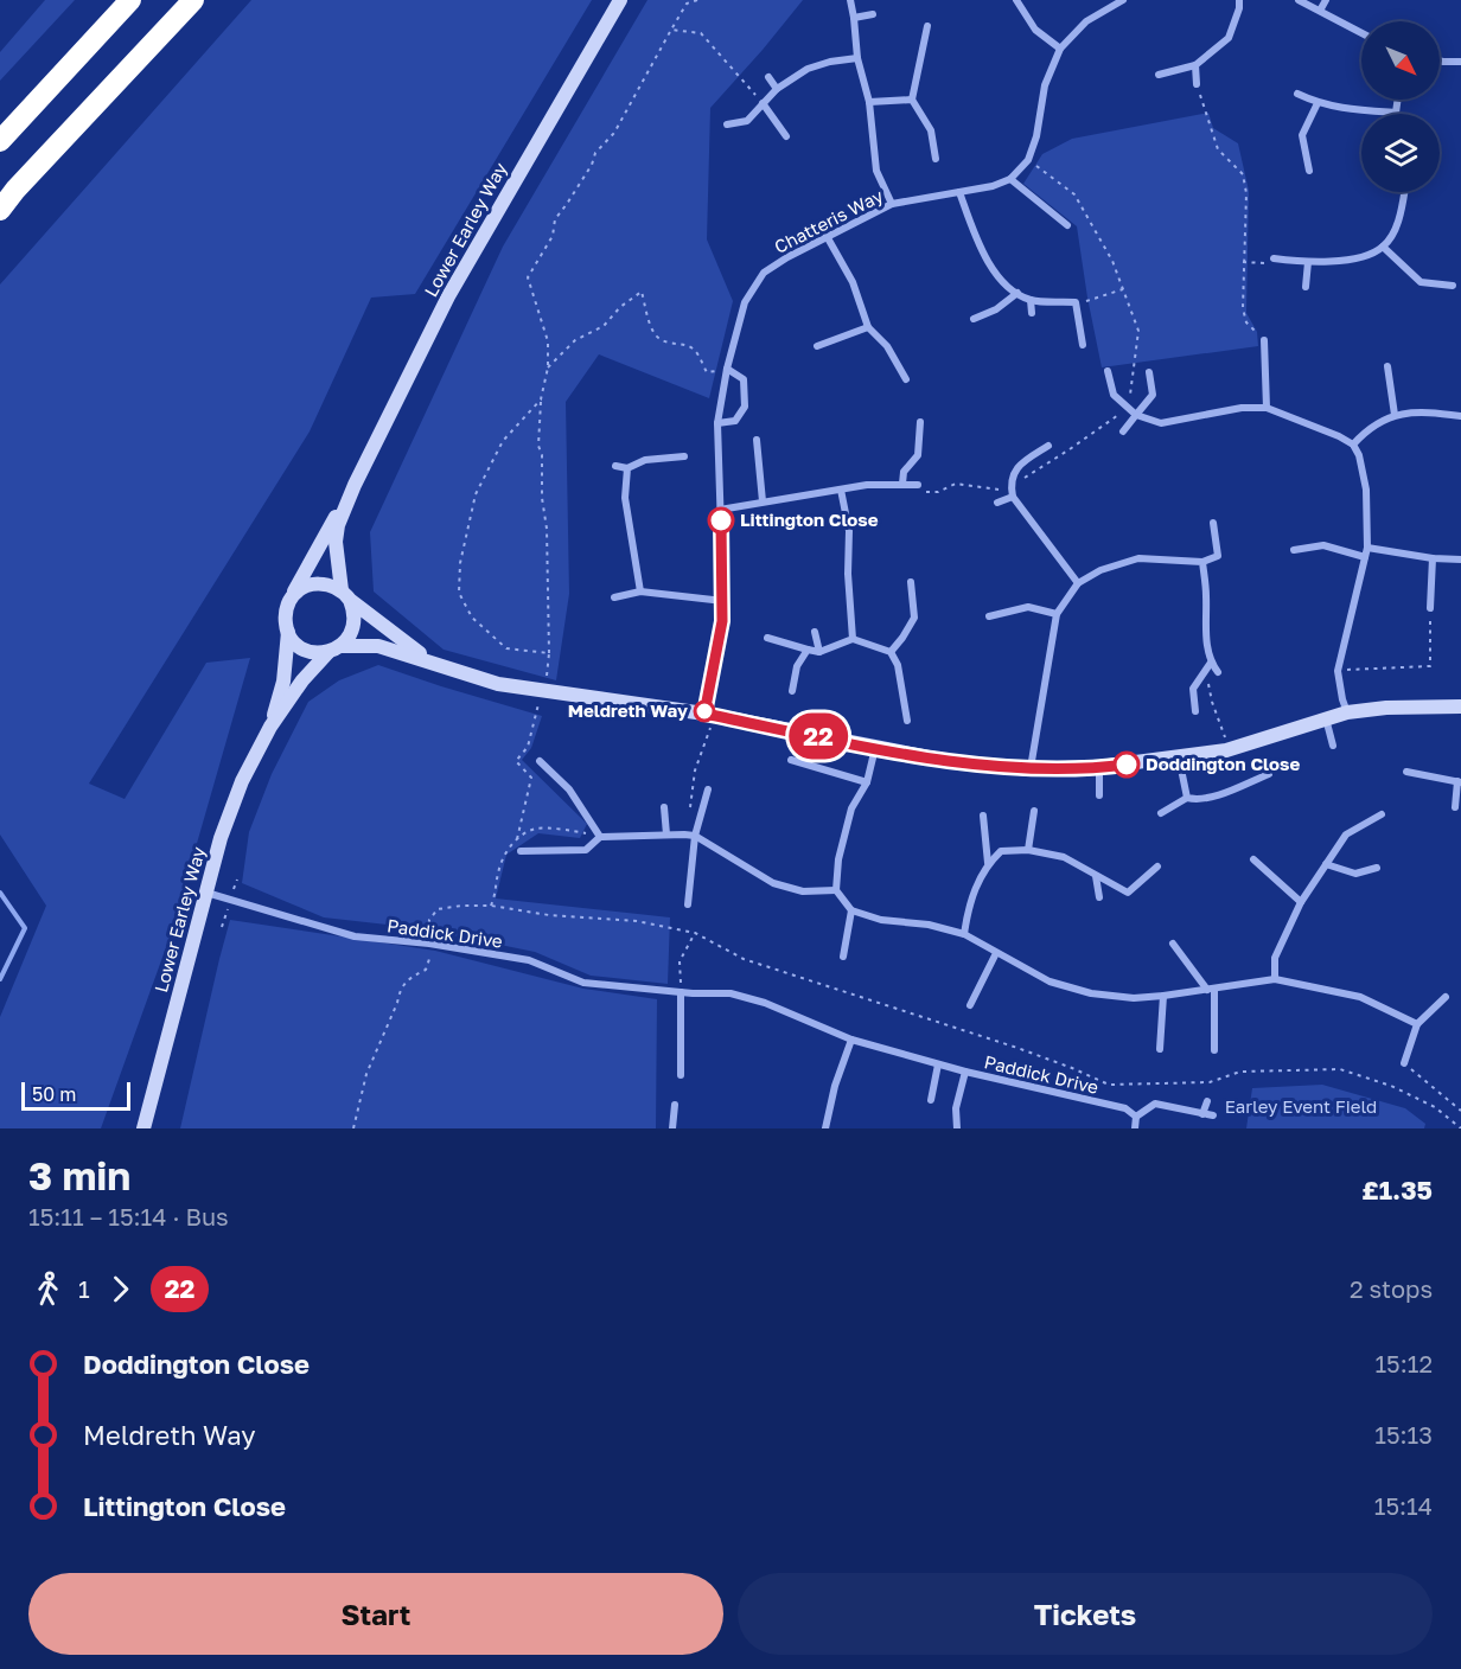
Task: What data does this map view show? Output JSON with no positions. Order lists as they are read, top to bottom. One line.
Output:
{"streets":{"main road":["Lower Earley Way"],"street":["Chatteris Way","Paddick Drive"]},"crossings":[["Lower Earley Way","Paddick Drive"]],"parks":["Earley Event Field"],"places":["Littington Close","Meldreth Way","Doddington Close"],"lines":["bus line 22"],"scale_bar":"50 m","north":"bottom right","page":{"on_map":"22","scale":"50 m","heading":["3 min","15:11 – 15:14 · Bus","£1.35"],"legs":["1","22","2 stops"],"list":[{"name":"Doddington Close","value":"15:12"},{"name":"Meldreth Way","value":"15:13"},{"name":"Littington Close","value":"15:14"}],"buttons":["Start","Tickets"]}}
